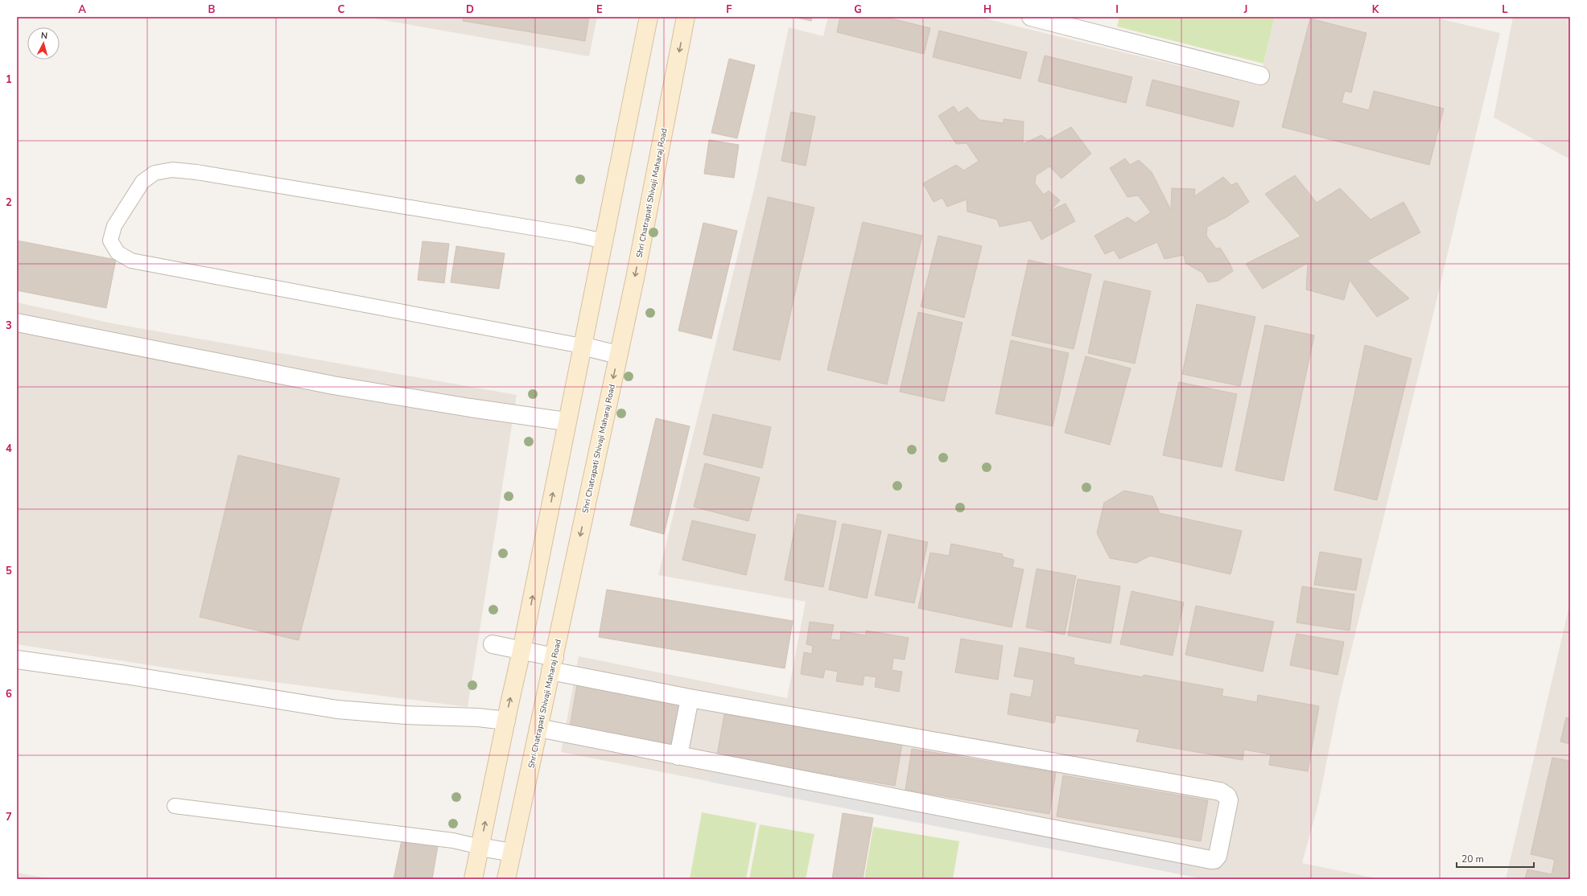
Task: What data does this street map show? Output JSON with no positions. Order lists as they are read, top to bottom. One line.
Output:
{"streets":{"main road":["Shri Chatrapati Shivaji Maharaj Road"]},"scale_bar":"20 m","north":"top","grid":{"columns":["A","B","C","D","E","F","G","H","I","J","K","L"],"rows":["1","2","3","4","5","6","7"]}}
